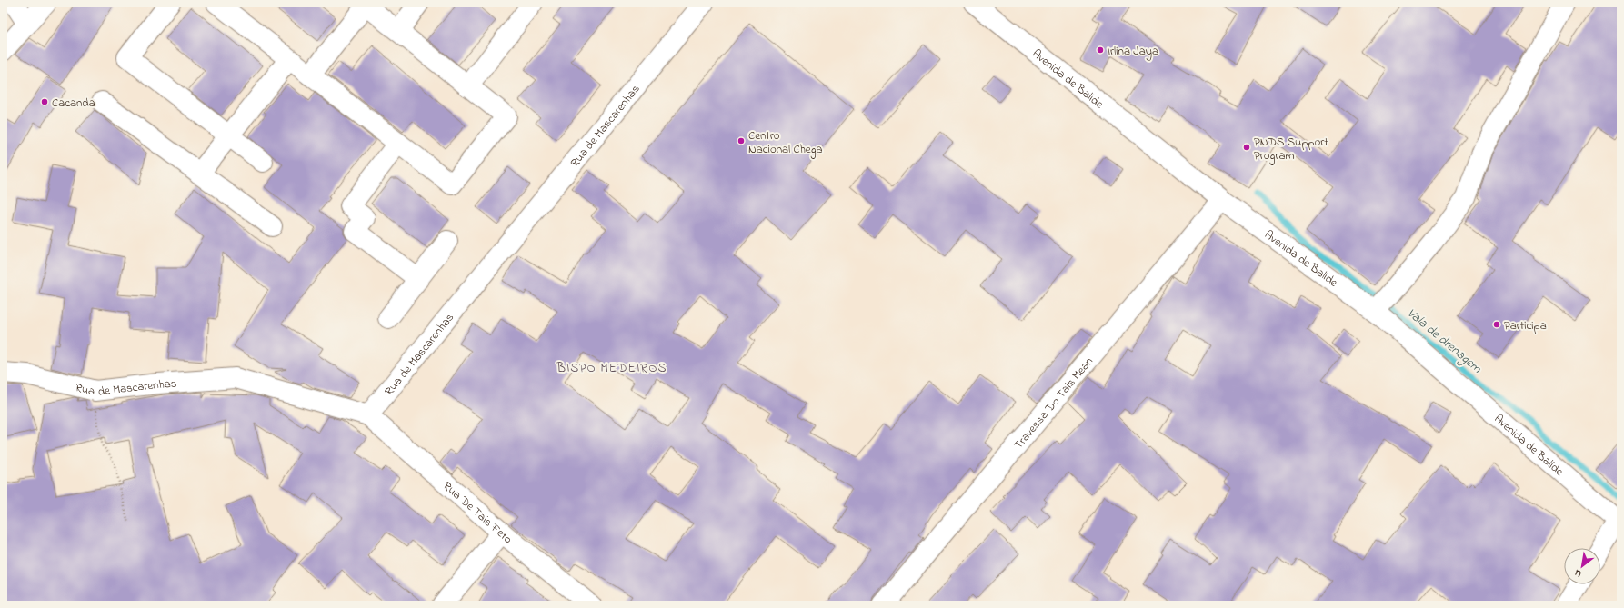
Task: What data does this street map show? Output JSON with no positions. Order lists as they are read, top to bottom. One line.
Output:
{"streets":{"street":["Avenida de Balide","Rua de Mascarenhas","Travessa Do Tais Mean","Rua De Tais Feto"]},"crossings":[["Avenida de Balide","Travessa Do Tais Mean"],["Rua de Mascarenhas","Rua De Tais Feto"]],"districts":["BISPO MEDEIROS"],"water":["Vala de drenagem"],"places":["Irlina Jaya","Cacanda","Centro Nacional Chega","PNDS Support Program","Participa"],"north":"bottom left"}
